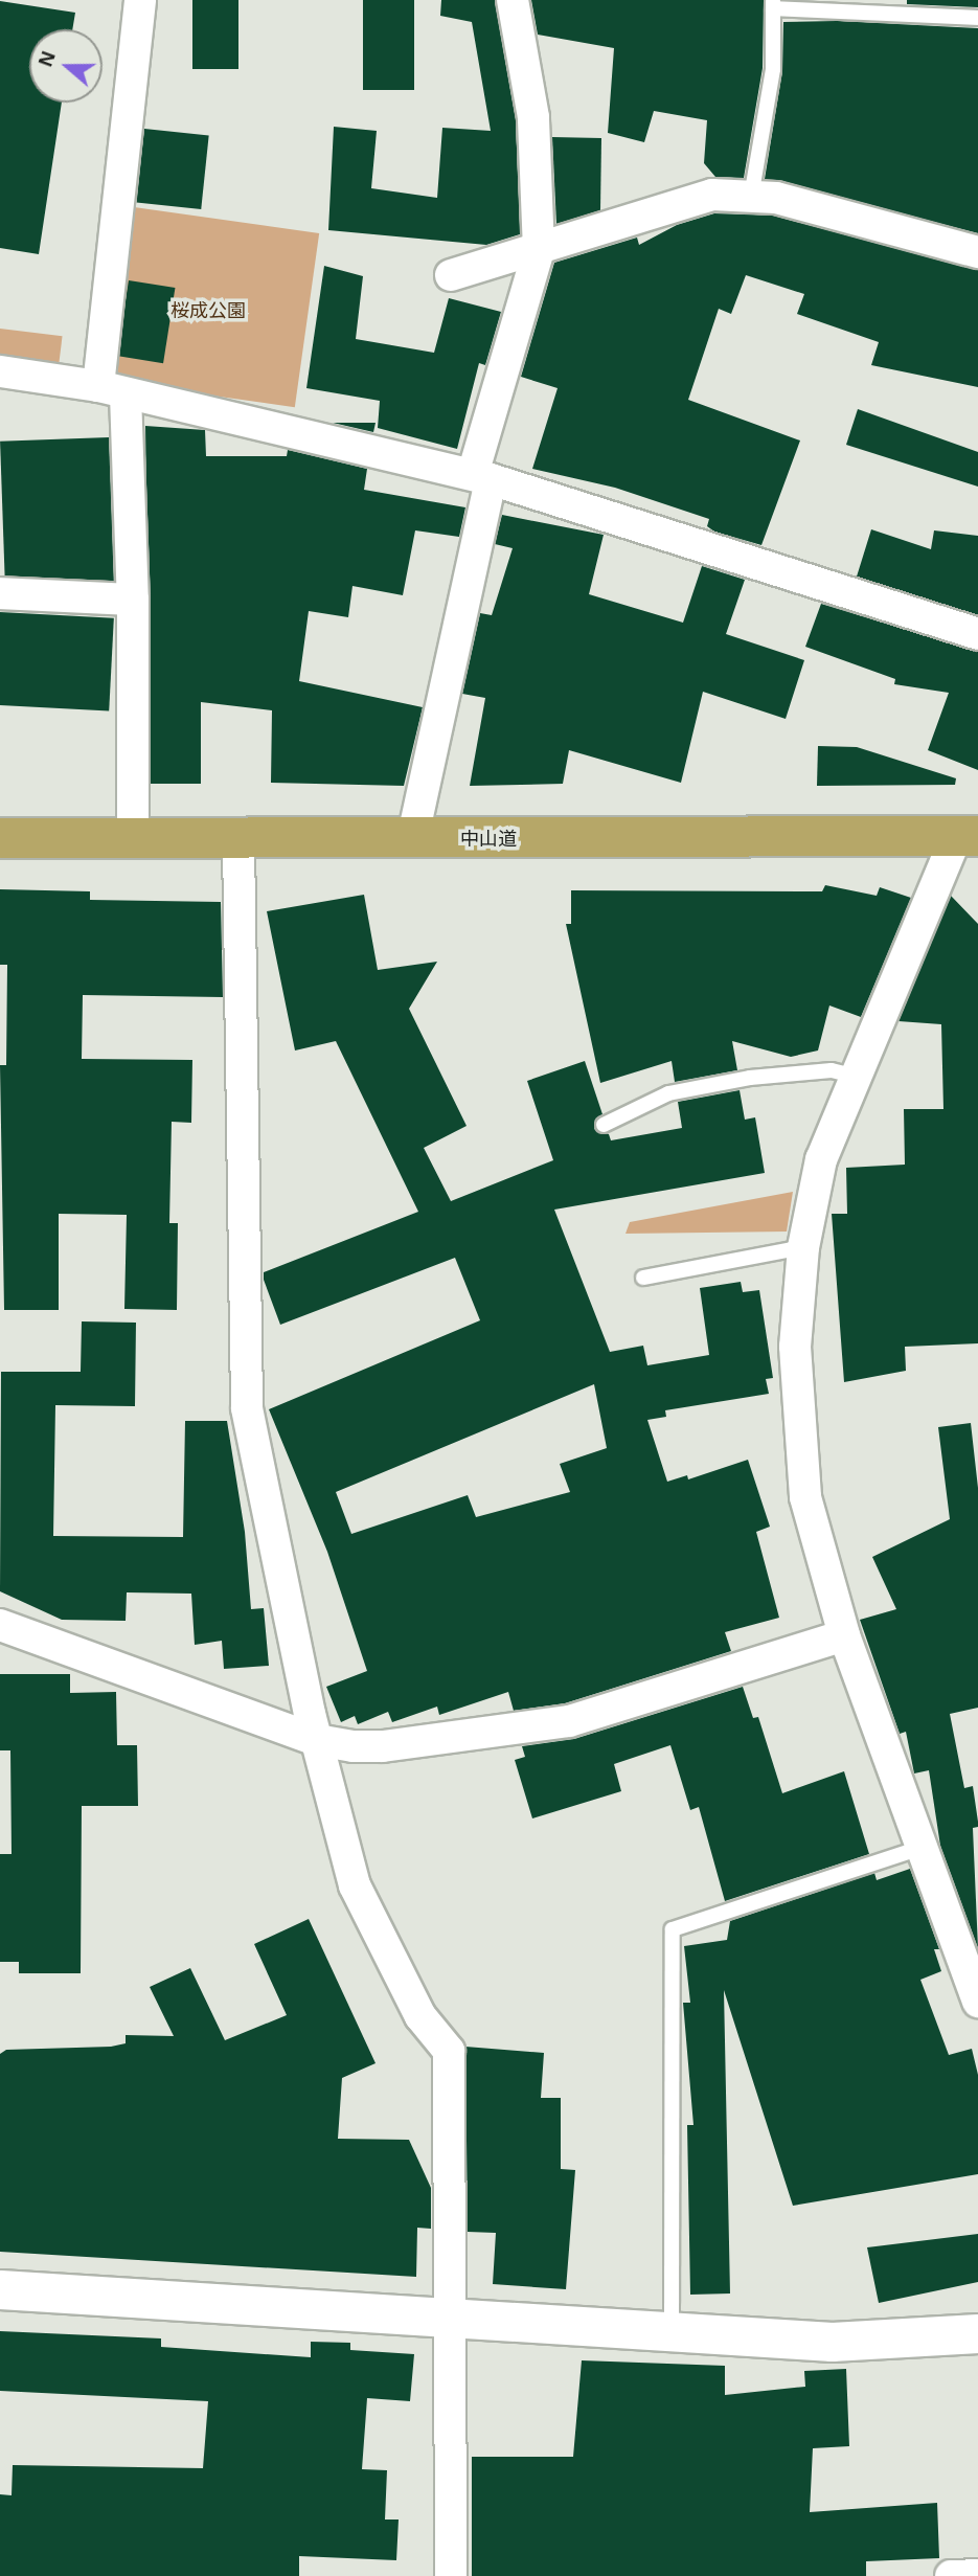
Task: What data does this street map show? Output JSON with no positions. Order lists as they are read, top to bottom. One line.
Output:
{"streets":{"highway":["中山道"]},"parks":["桜成公園"],"north":"left"}
